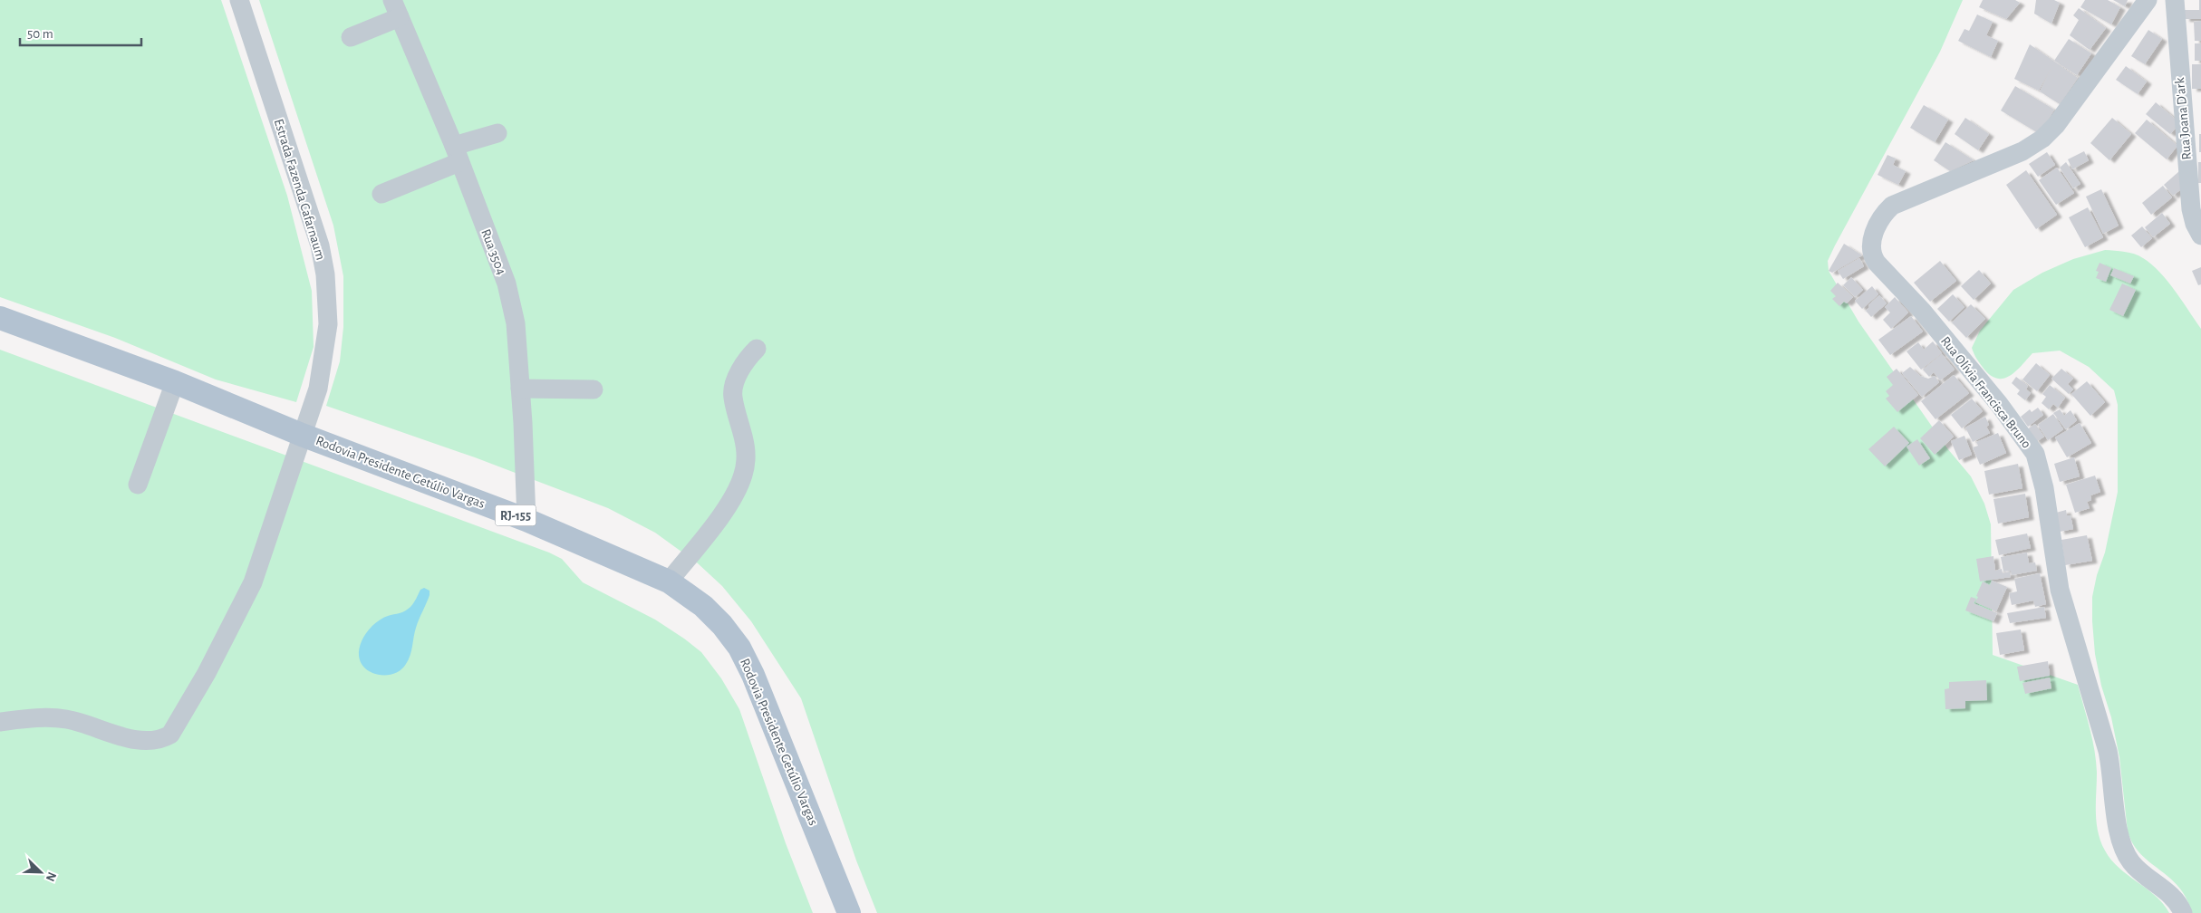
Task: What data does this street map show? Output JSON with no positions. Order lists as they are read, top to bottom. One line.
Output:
{"streets":{"main road":["Rodovia Presidente Getúlio Vargas","RJ-155"],"street":["Rua Joana D'ark","Estrada Fazenda Cafarnaum","Rua 3504","Rua Olívia Francisca Bruno"]},"crossings":[["Estrada Fazenda Cafarnaum","Rodovia Presidente Getúlio Vargas"],["Rua 3504","Rodovia Presidente Getúlio Vargas"]],"scale_bar":"50 m","north":"bottom right"}
